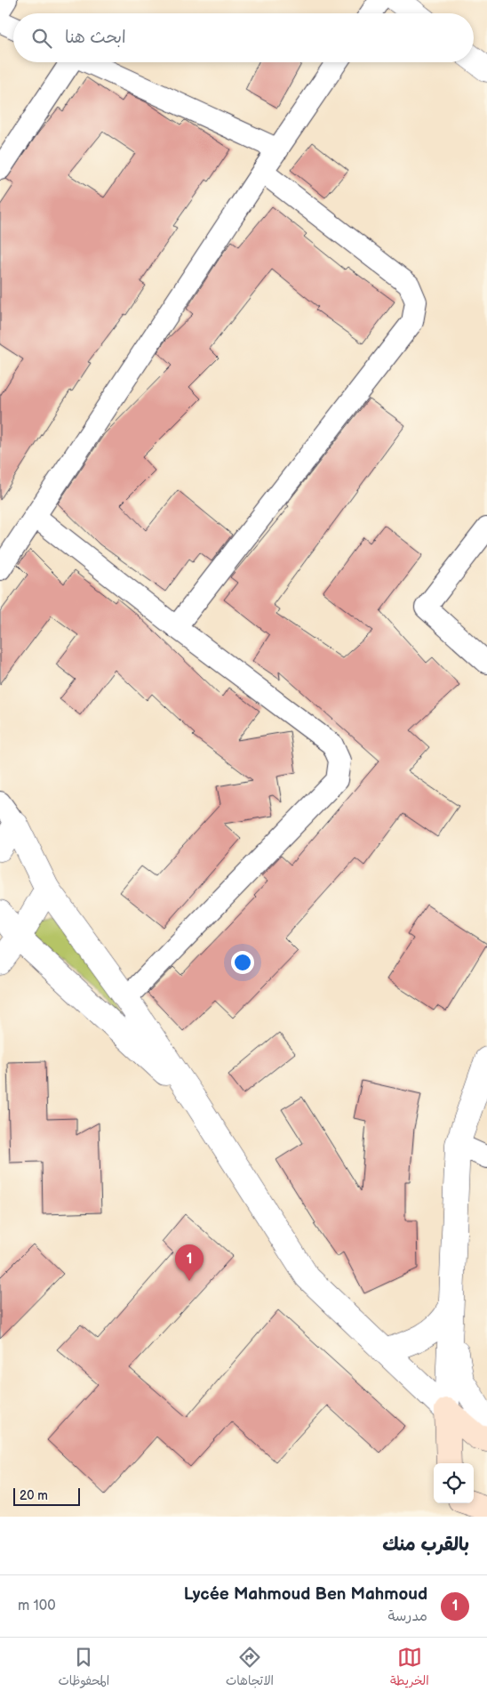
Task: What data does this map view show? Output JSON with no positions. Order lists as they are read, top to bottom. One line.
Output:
{"scale_bar":"20 m","page":{"search":"ابحث هنا","pins":"1","scale":"20 m","heading":"بالقرب منك","list":[{"mark":"1","name":"Lycée Mahmoud Ben Mahmoud","note":"مدرسة","value":"100 m"}],"nav":["الخريطة","الاتجاهات","المحفوظات"]}}
